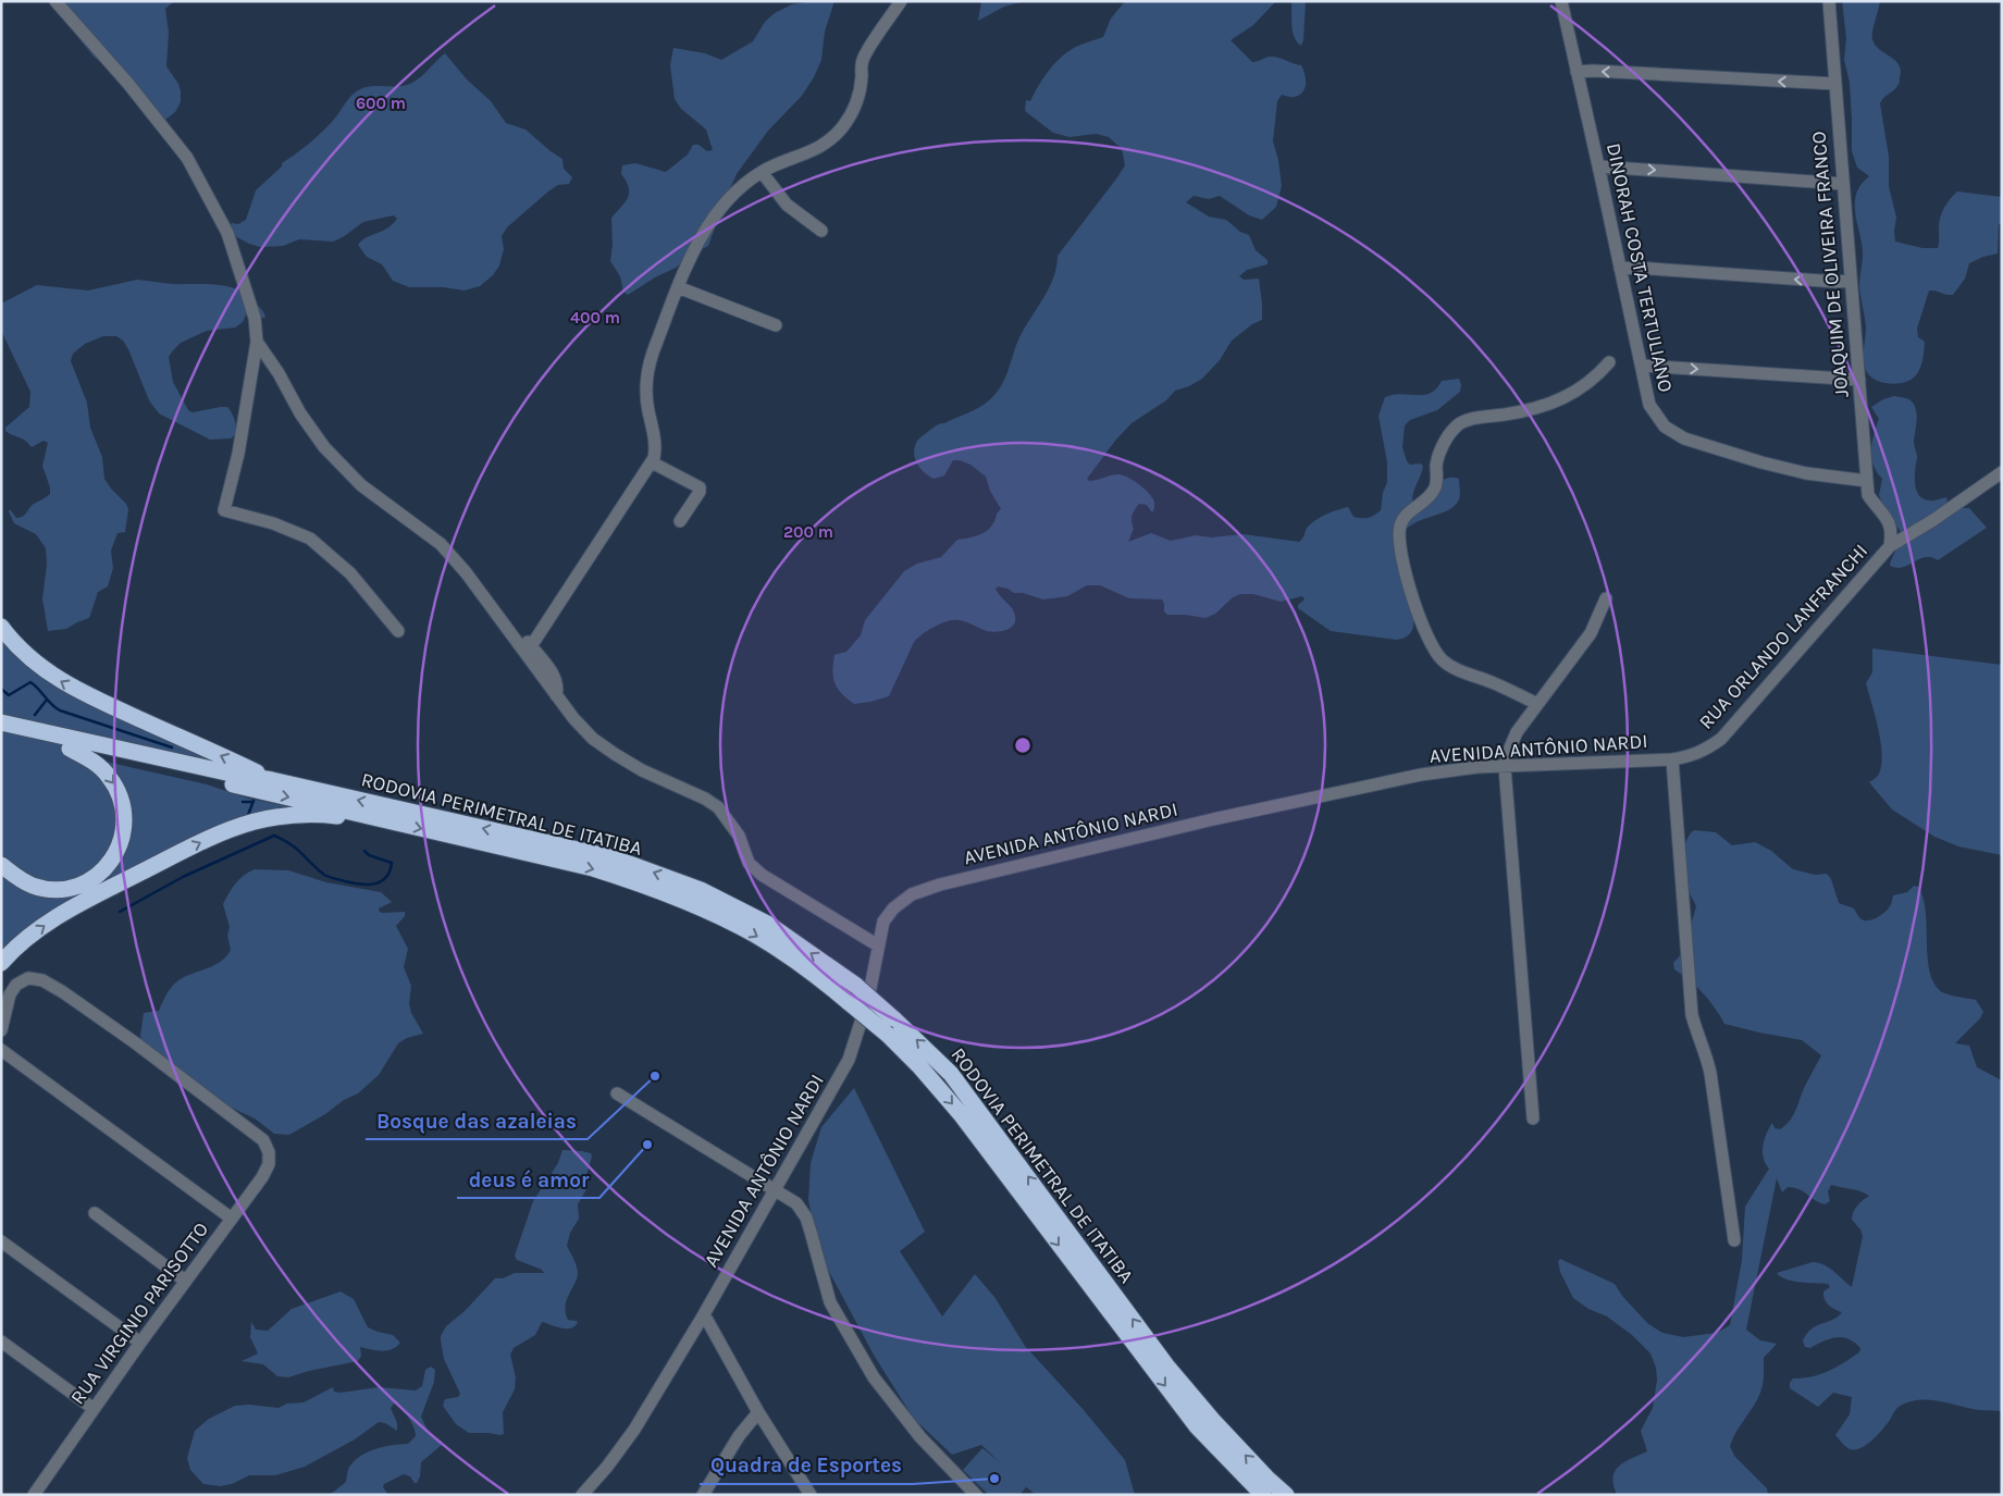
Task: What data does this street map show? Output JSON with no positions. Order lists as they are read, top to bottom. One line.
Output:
{"streets":{"highway":["RODOVIA PERIMETRAL DE ITATIBA"],"street":["JOAQUIM DE OLIVEIRA FRANCO","DINORAH COSTA TERTULIANO","RUA ORLANDO LANFRANCHI","AVENIDA ANTÔNIO NARDI","RUA VIRGINIO PARISOTTO"]},"crossings":[["JOAQUIM DE OLIVEIRA FRANCO","DINORAH COSTA TERTULIANO"],["JOAQUIM DE OLIVEIRA FRANCO","RUA ORLANDO LANFRANCHI"],["RUA ORLANDO LANFRANCHI","AVENIDA ANTÔNIO NARDI"]],"places":["Bosque das azaleias","deus é amor","Quadra de Esportes"],"rings":["600 m","400 m","200 m"]}
